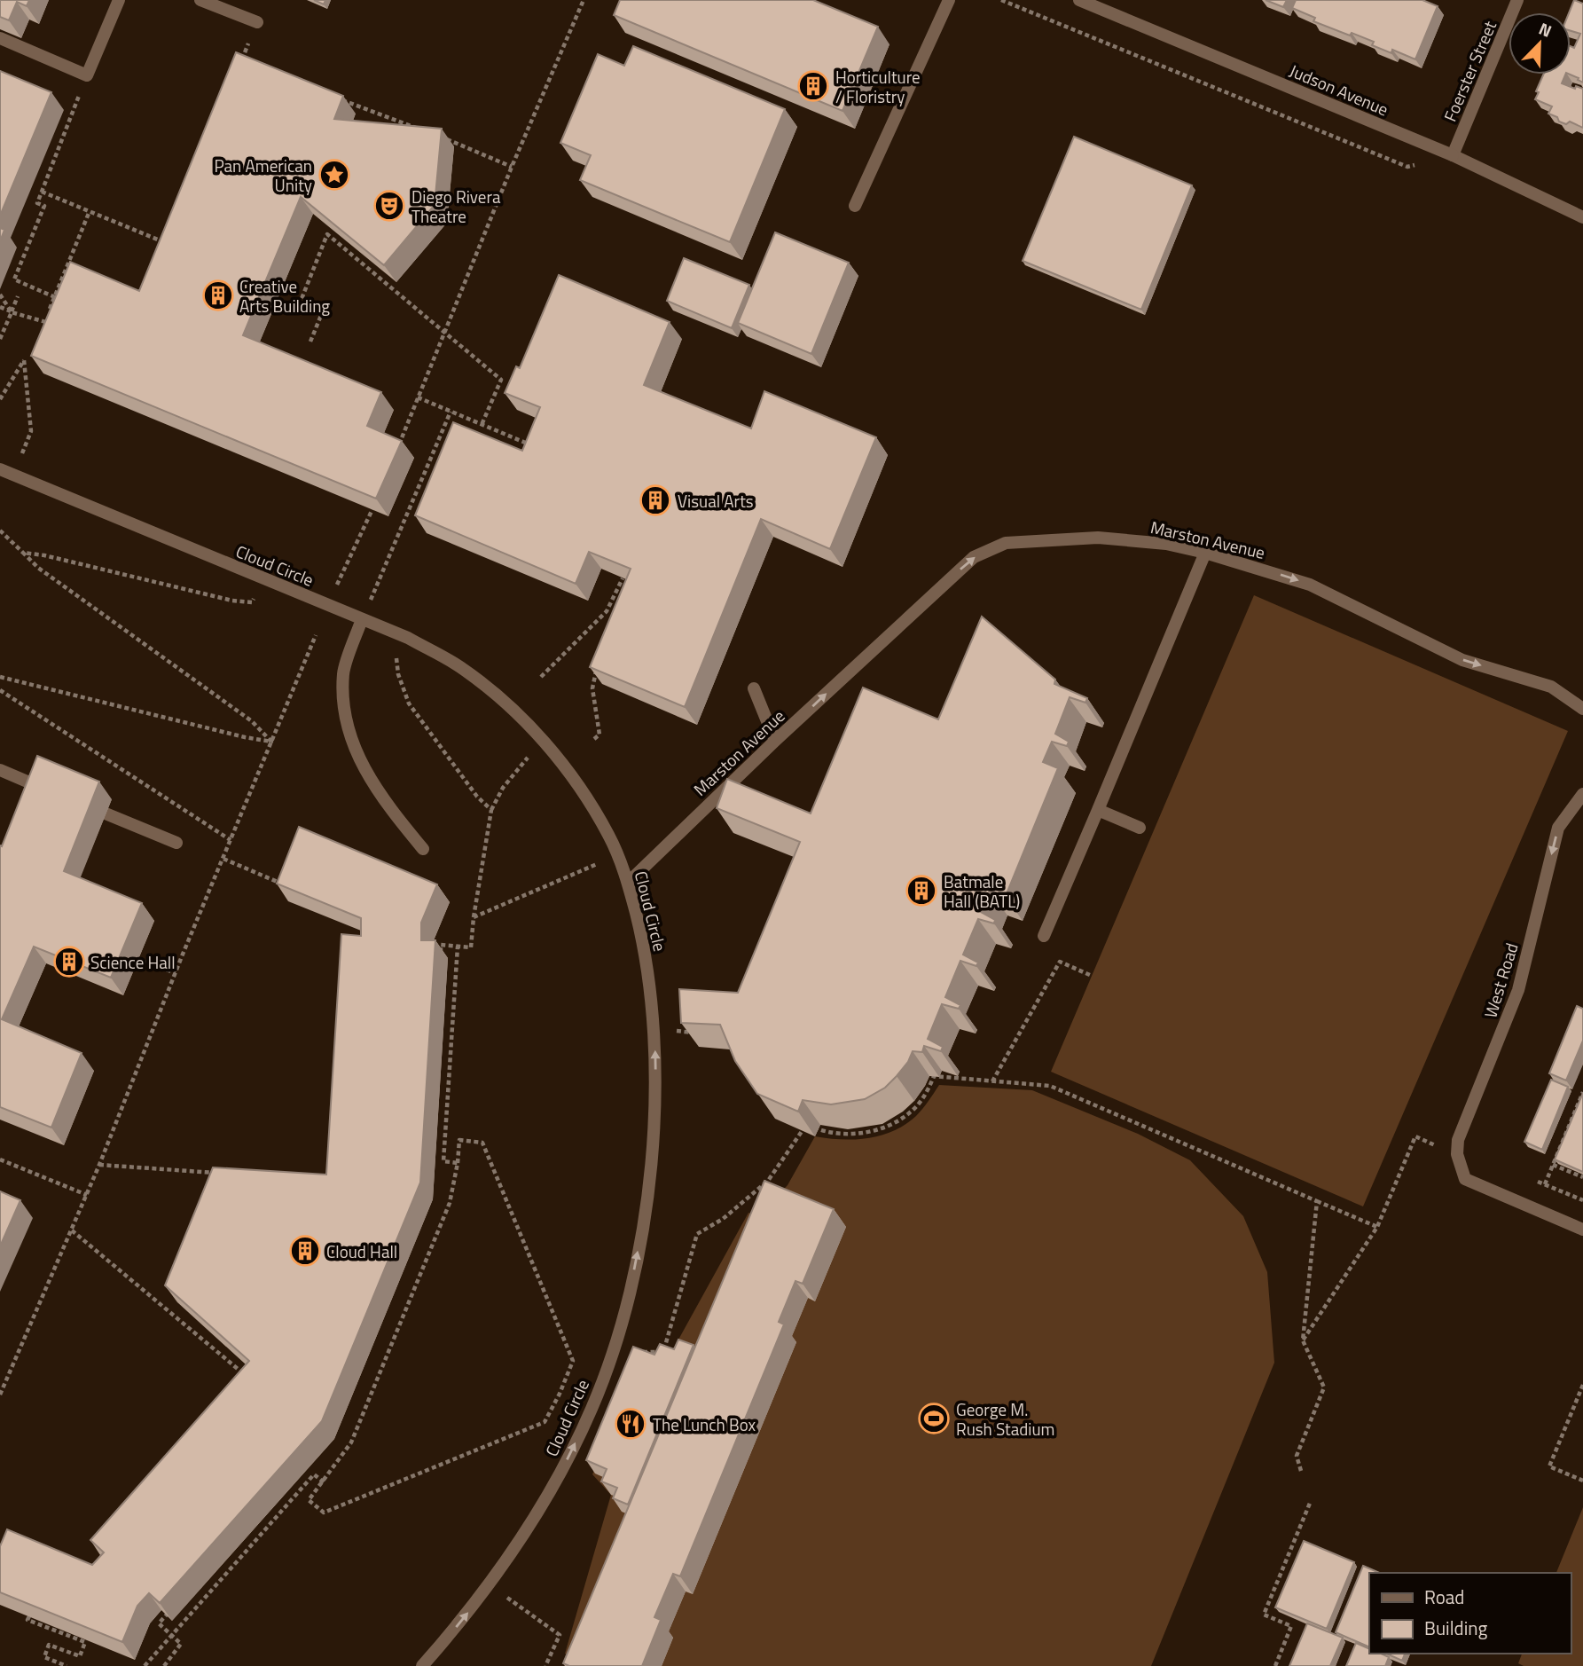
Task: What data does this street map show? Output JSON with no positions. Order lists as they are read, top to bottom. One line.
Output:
{"streets":{"street":["Foerster Street","Judson Avenue","Marston Avenue","Cloud Circle","West Road"]},"crossings":[["Foerster Street","Judson Avenue"],["Marston Avenue","Cloud Circle"]],"one_way":["Marston Avenue","Cloud Circle","West Road"],"places":{"building":["Horticulture / Floristry","Creative Arts Building","Visual Arts","Batmale Hall (BATL)","Science Hall","Cloud Hall"],"place":["Pan American Unity"],"theatre":["Diego Rivera Theatre"],"sports":["George M. Rush Stadium"],"restaurant":["The Lunch Box"]},"legend":["Road","Building"],"north":"top right"}
